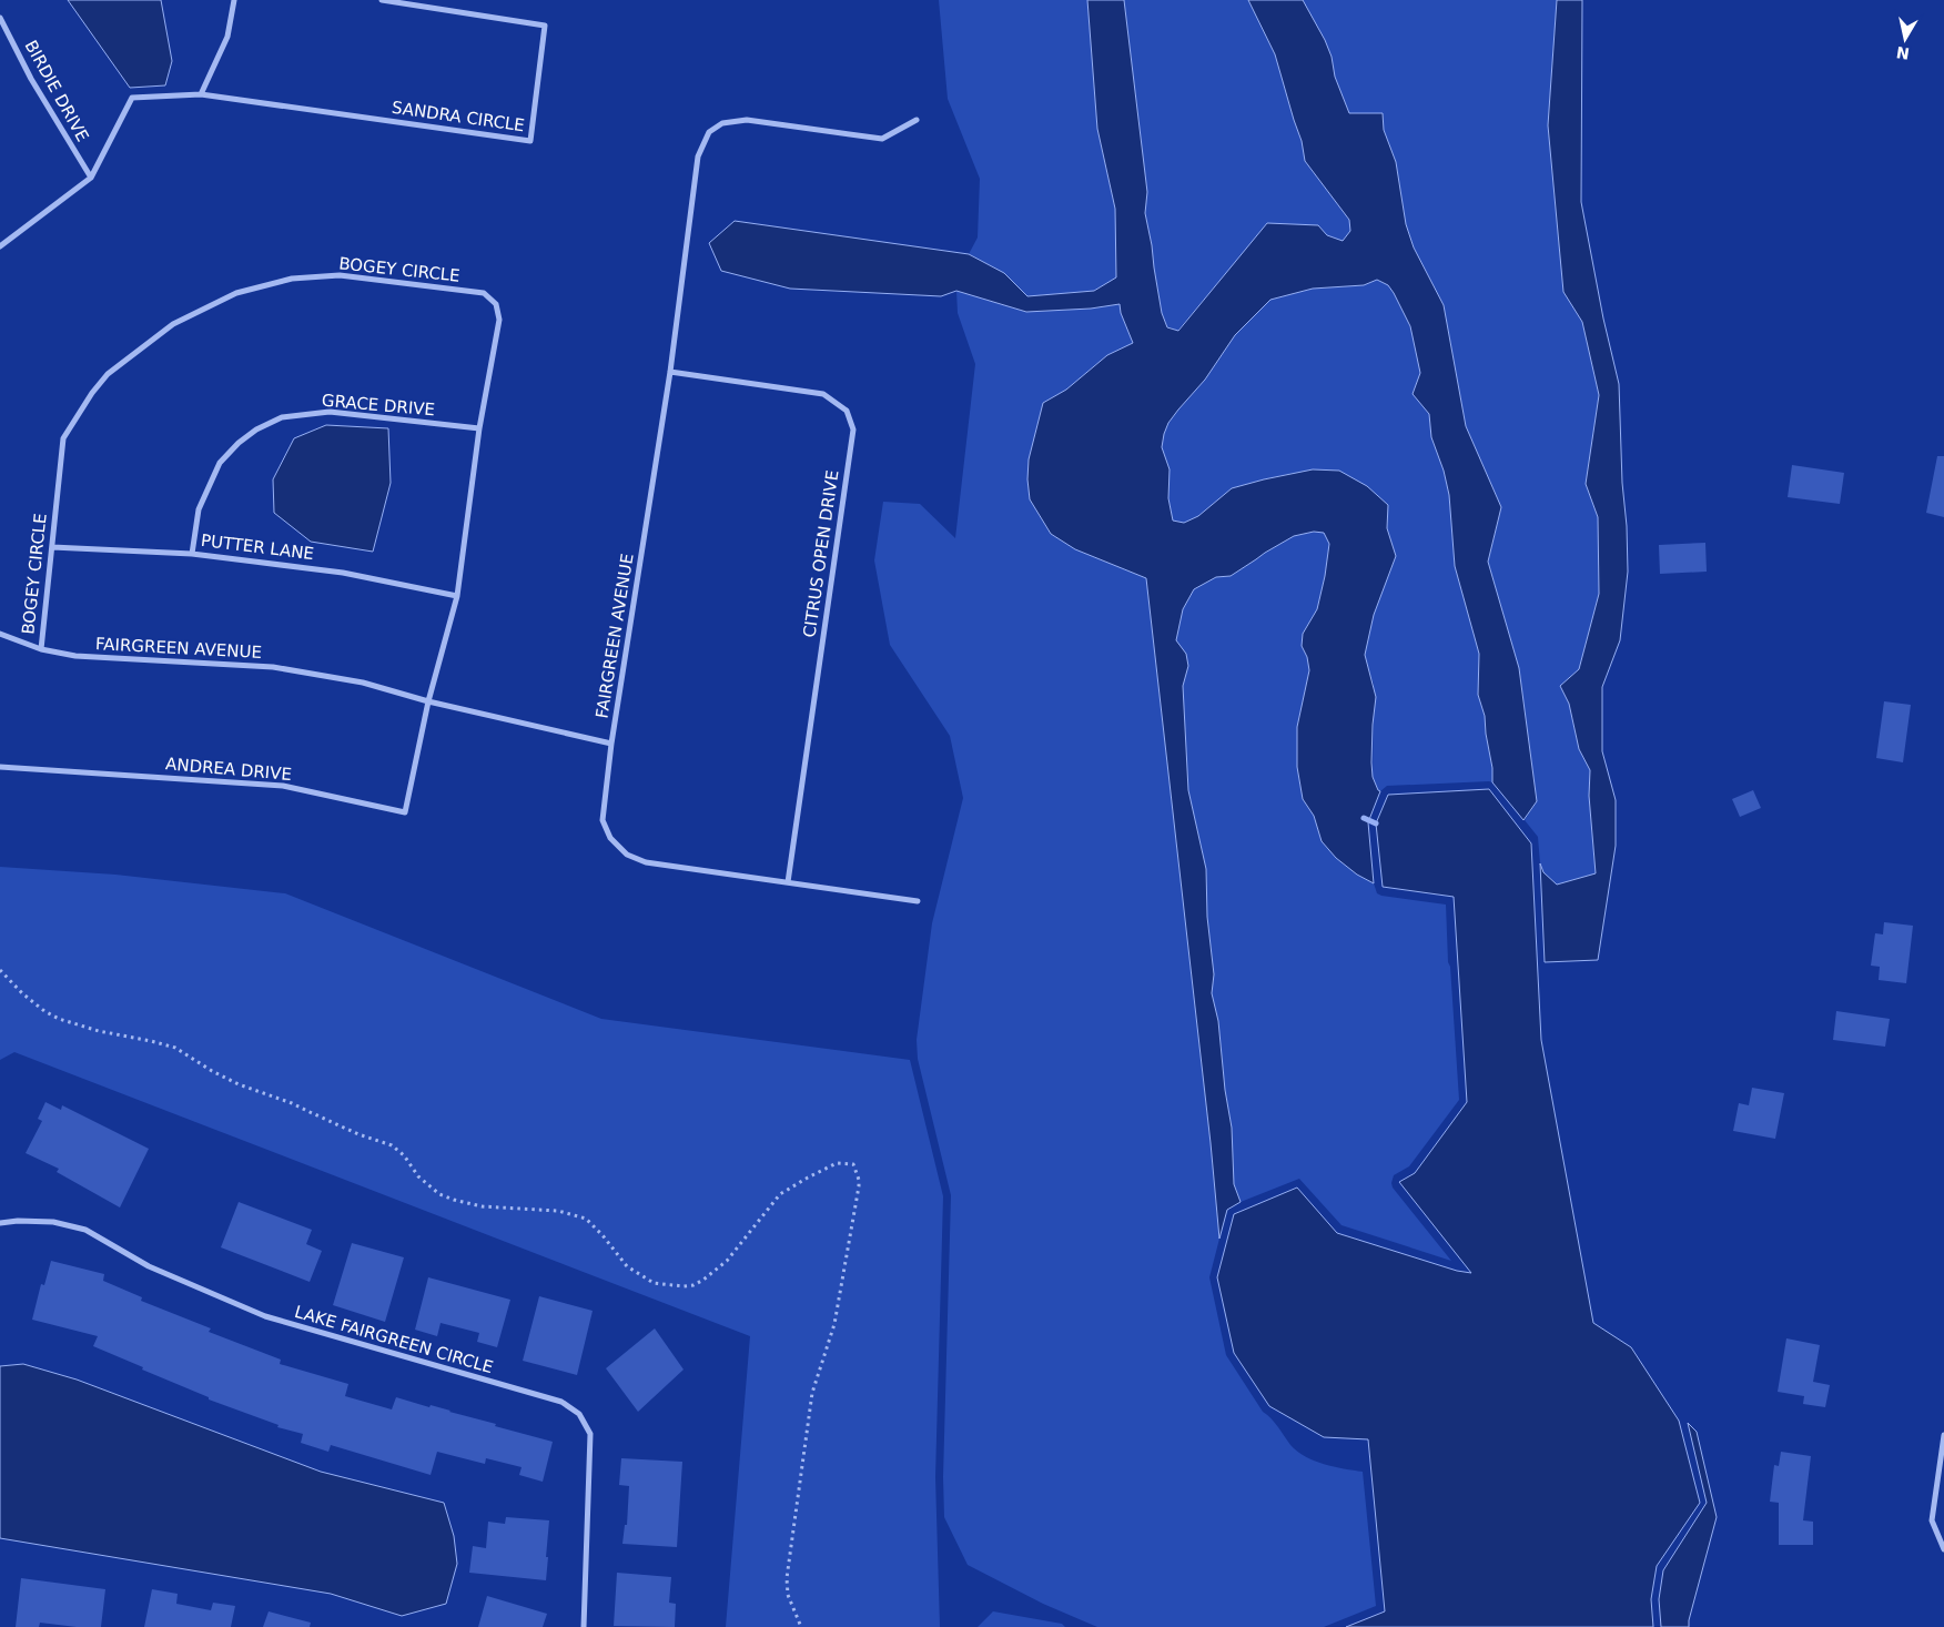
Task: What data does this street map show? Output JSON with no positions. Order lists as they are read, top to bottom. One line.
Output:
{"streets":{"street":["BIRDIE DRIVE","SANDRA CIRCLE","BOGEY CIRCLE","GRACE DRIVE","PUTTER LANE","CITRUS OPEN DRIVE","FAIRGREEN AVENUE","ANDREA DRIVE","LAKE FAIRGREEN CIRCLE"]},"crossings":[["BOGEY CIRCLE","GRACE DRIVE"],["BOGEY CIRCLE","PUTTER LANE"],["BOGEY CIRCLE","FAIRGREEN AVENUE"],["BOGEY CIRCLE","ANDREA DRIVE"],["GRACE DRIVE","PUTTER LANE"],["CITRUS OPEN DRIVE","FAIRGREEN AVENUE"],["FAIRGREEN AVENUE","ANDREA DRIVE"]],"north":"bottom"}
